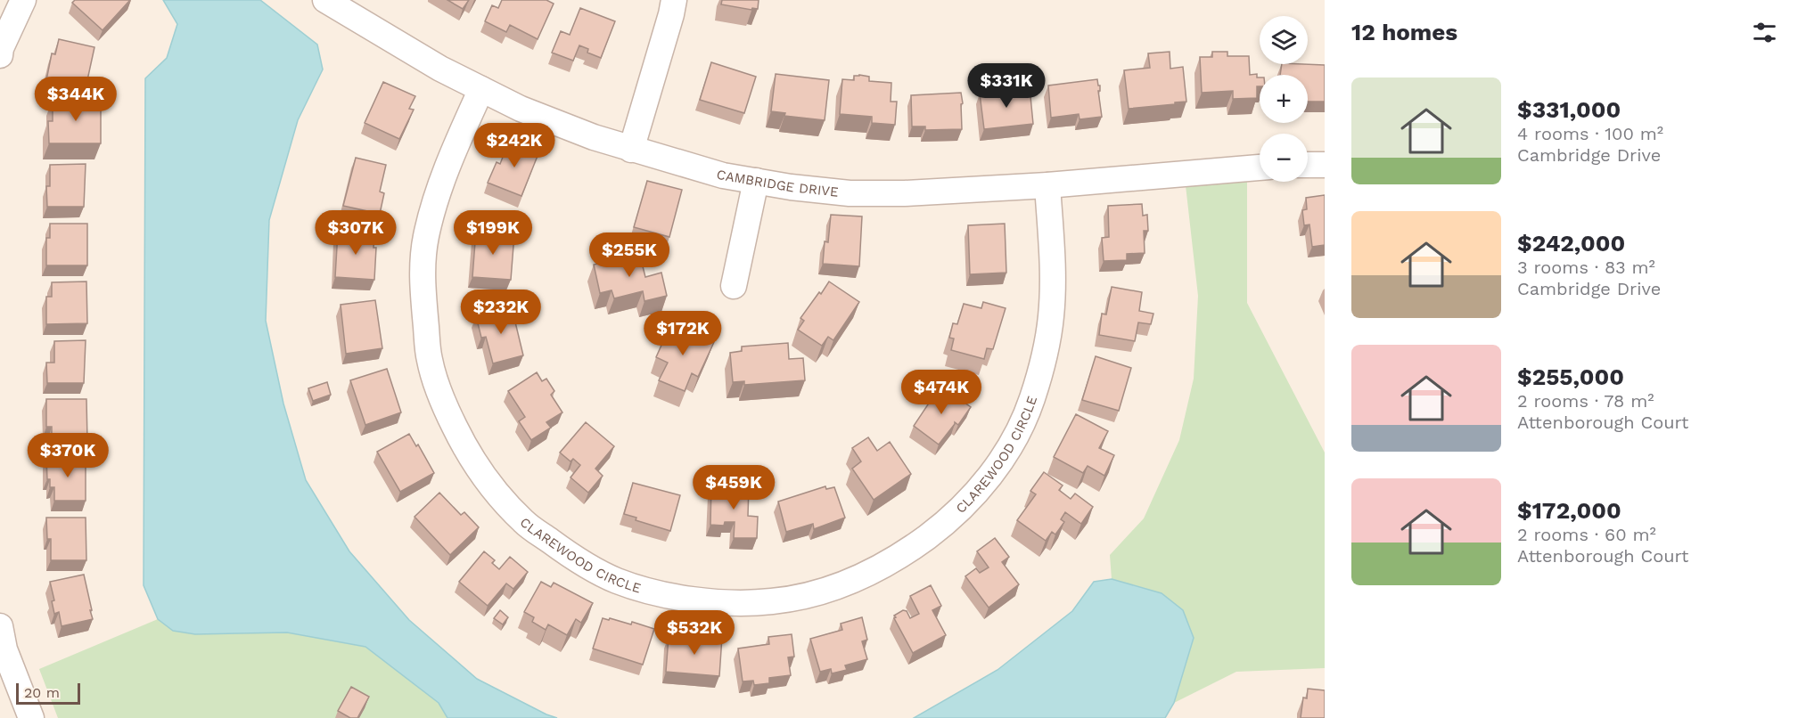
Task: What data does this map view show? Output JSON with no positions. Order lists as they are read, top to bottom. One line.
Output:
{"streets":{"street":["CAMBRIDGE DRIVE","CLAREWOOD CIRCLE"]},"crossings":[["CAMBRIDGE DRIVE","CLAREWOOD CIRCLE"]],"scale_bar":"20 m","page":{"heading":"12 homes","map_buttons":["+","−"],"price":["$331K","$344K","$242K","$307K","$199K","$255K","$232K","$172K","$474K","$370K","$459K","$532K"],"list":[{"name":"$331,000","note":"4 rooms · 100 m² · Cambridge Drive"},{"name":"$242,000","note":"3 rooms · 83 m² · Cambridge Drive"},{"name":"$255,000","note":"2 rooms · 78 m² · Attenborough Court"},{"name":"$172,000","note":"2 rooms · 60 m² · Attenborough Court"}],"scale":"20 m"}}
